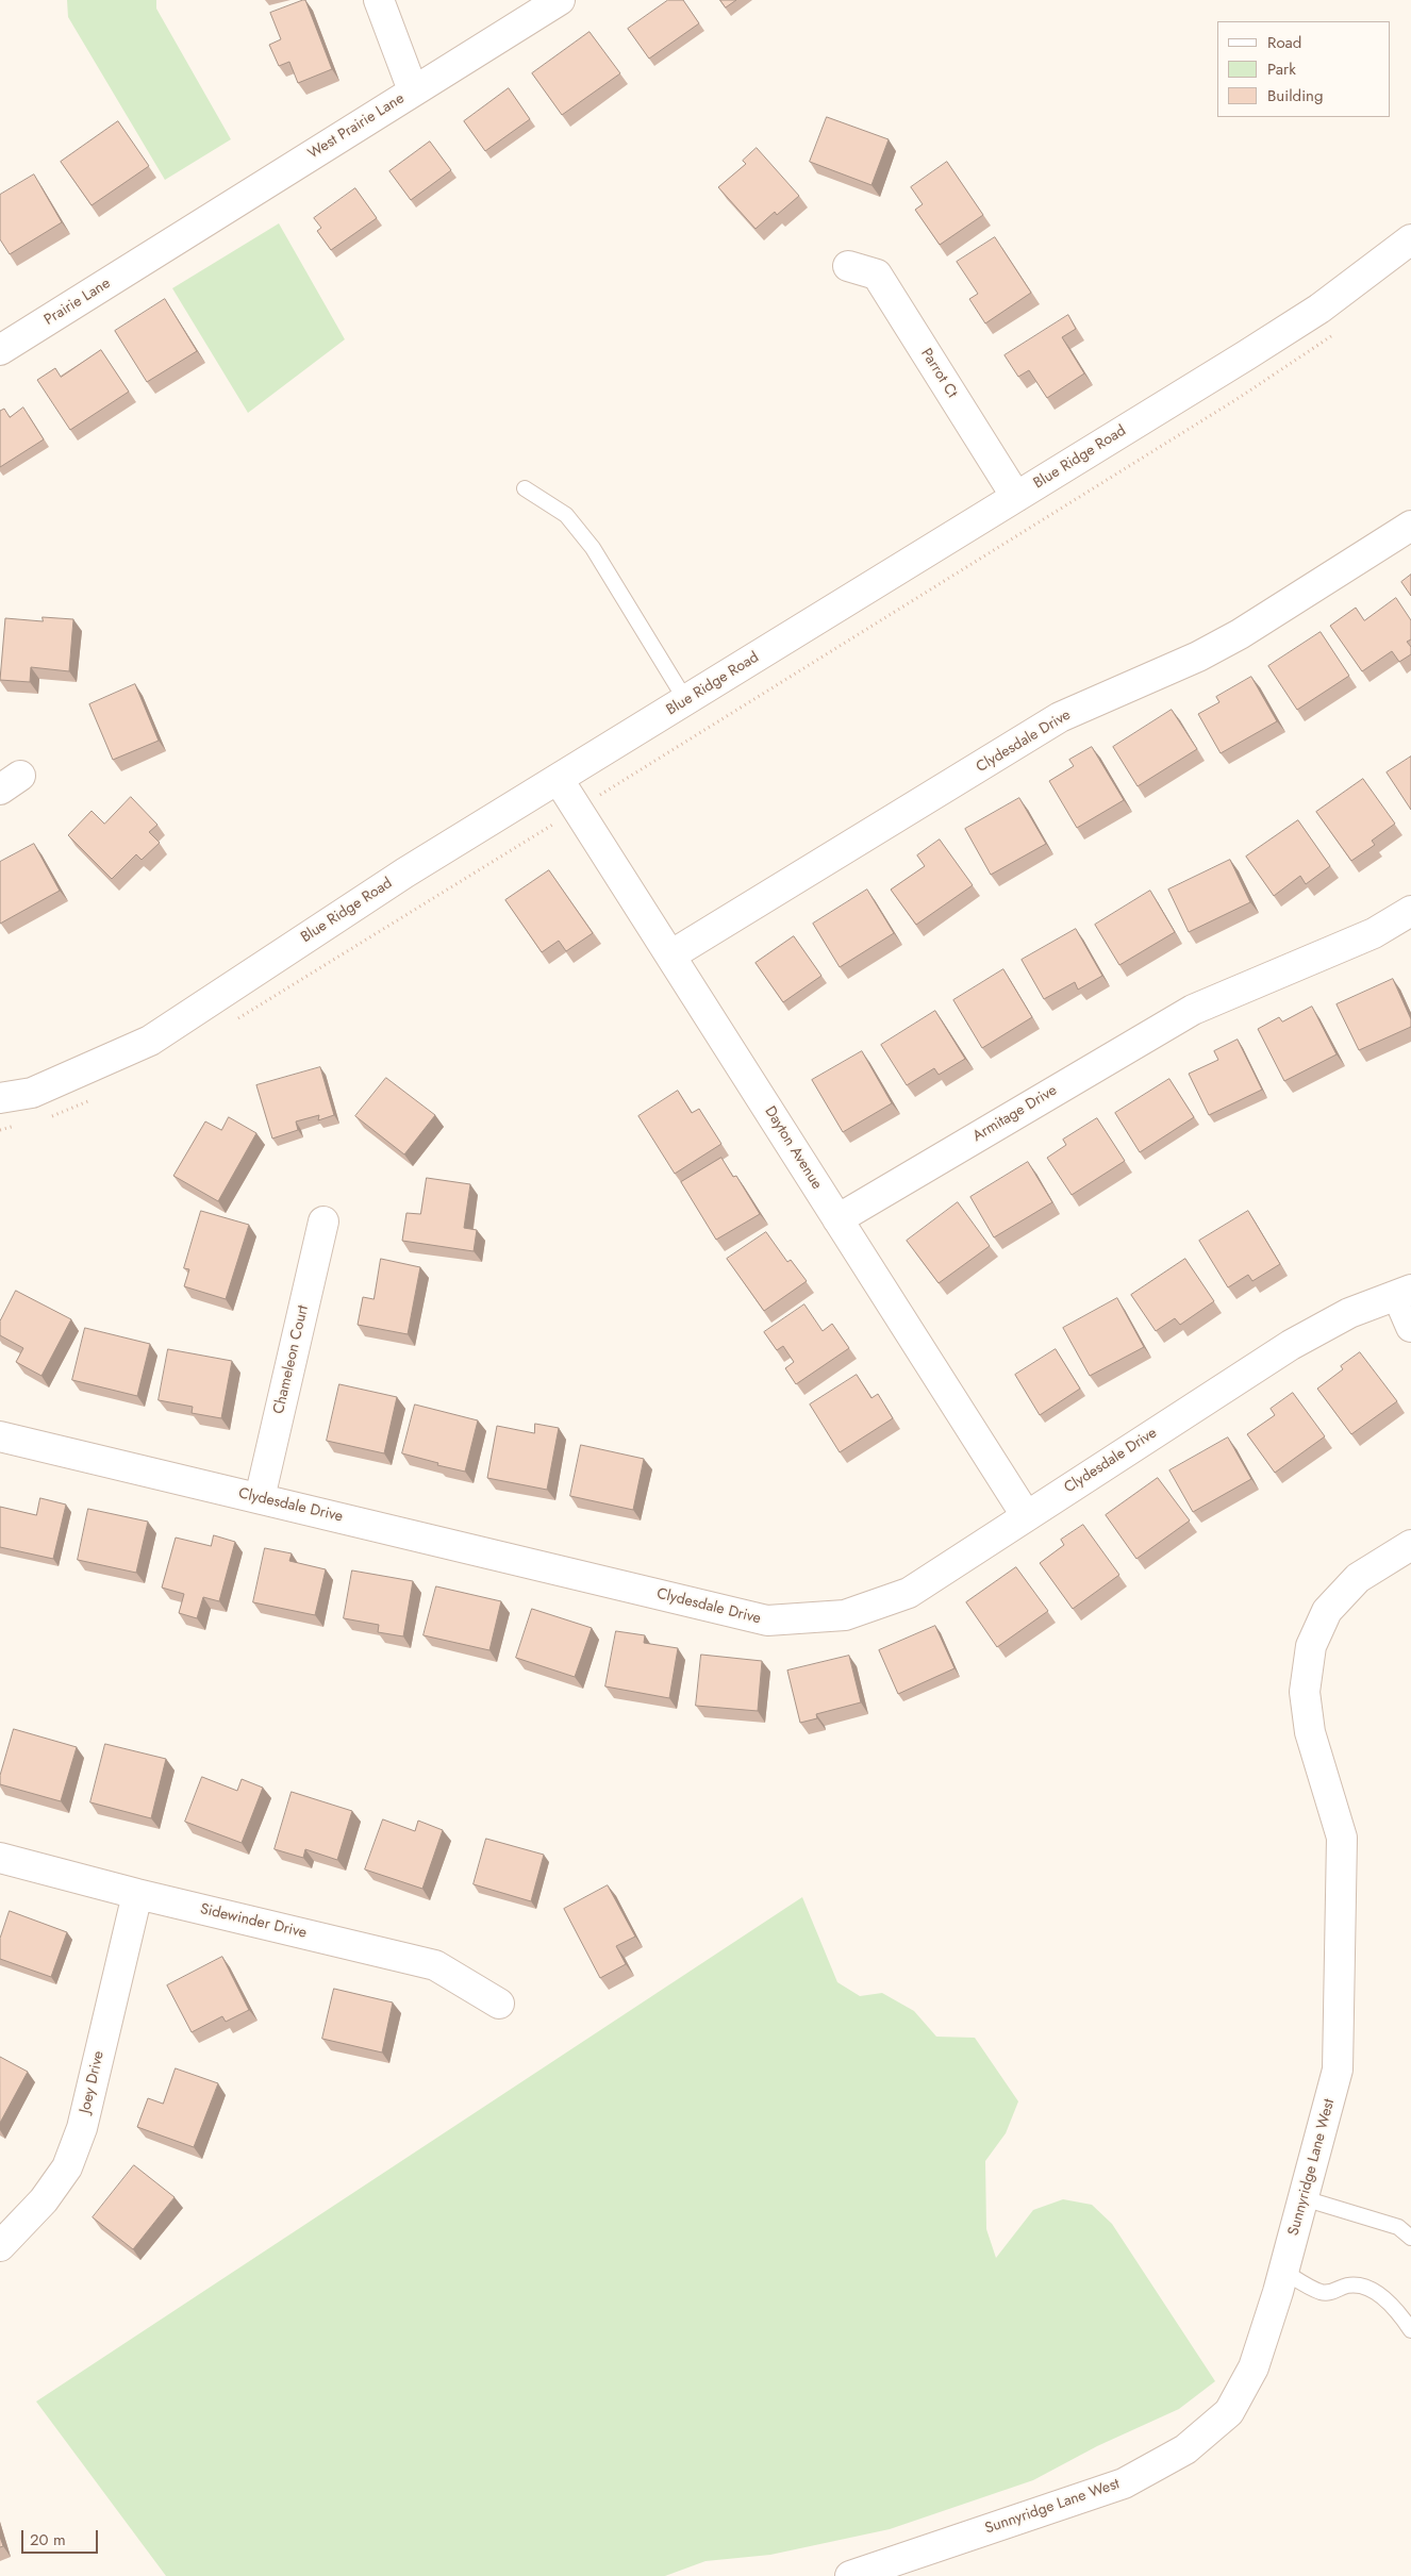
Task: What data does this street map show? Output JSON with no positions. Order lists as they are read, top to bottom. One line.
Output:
{"streets":{"street":["West Prairie Lane","Prairie Lane","Parrot Ct","Blue Ridge Road","Clydesdale Drive","Armitage Drive","Dayton Avenue","Chameleon Court","Sidewinder Drive","Joey Drive","Sunnyridge Lane West"]},"crossings":[["West Prairie Lane","Prairie Lane"],["Parrot Ct","Blue Ridge Road"],["Blue Ridge Road","Dayton Avenue"],["Clydesdale Drive","Dayton Avenue"],["Clydesdale Drive","Chameleon Court"],["Armitage Drive","Dayton Avenue"],["Sidewinder Drive","Joey Drive"]],"legend":["Road","Park","Building"],"scale_bar":"20 m"}
